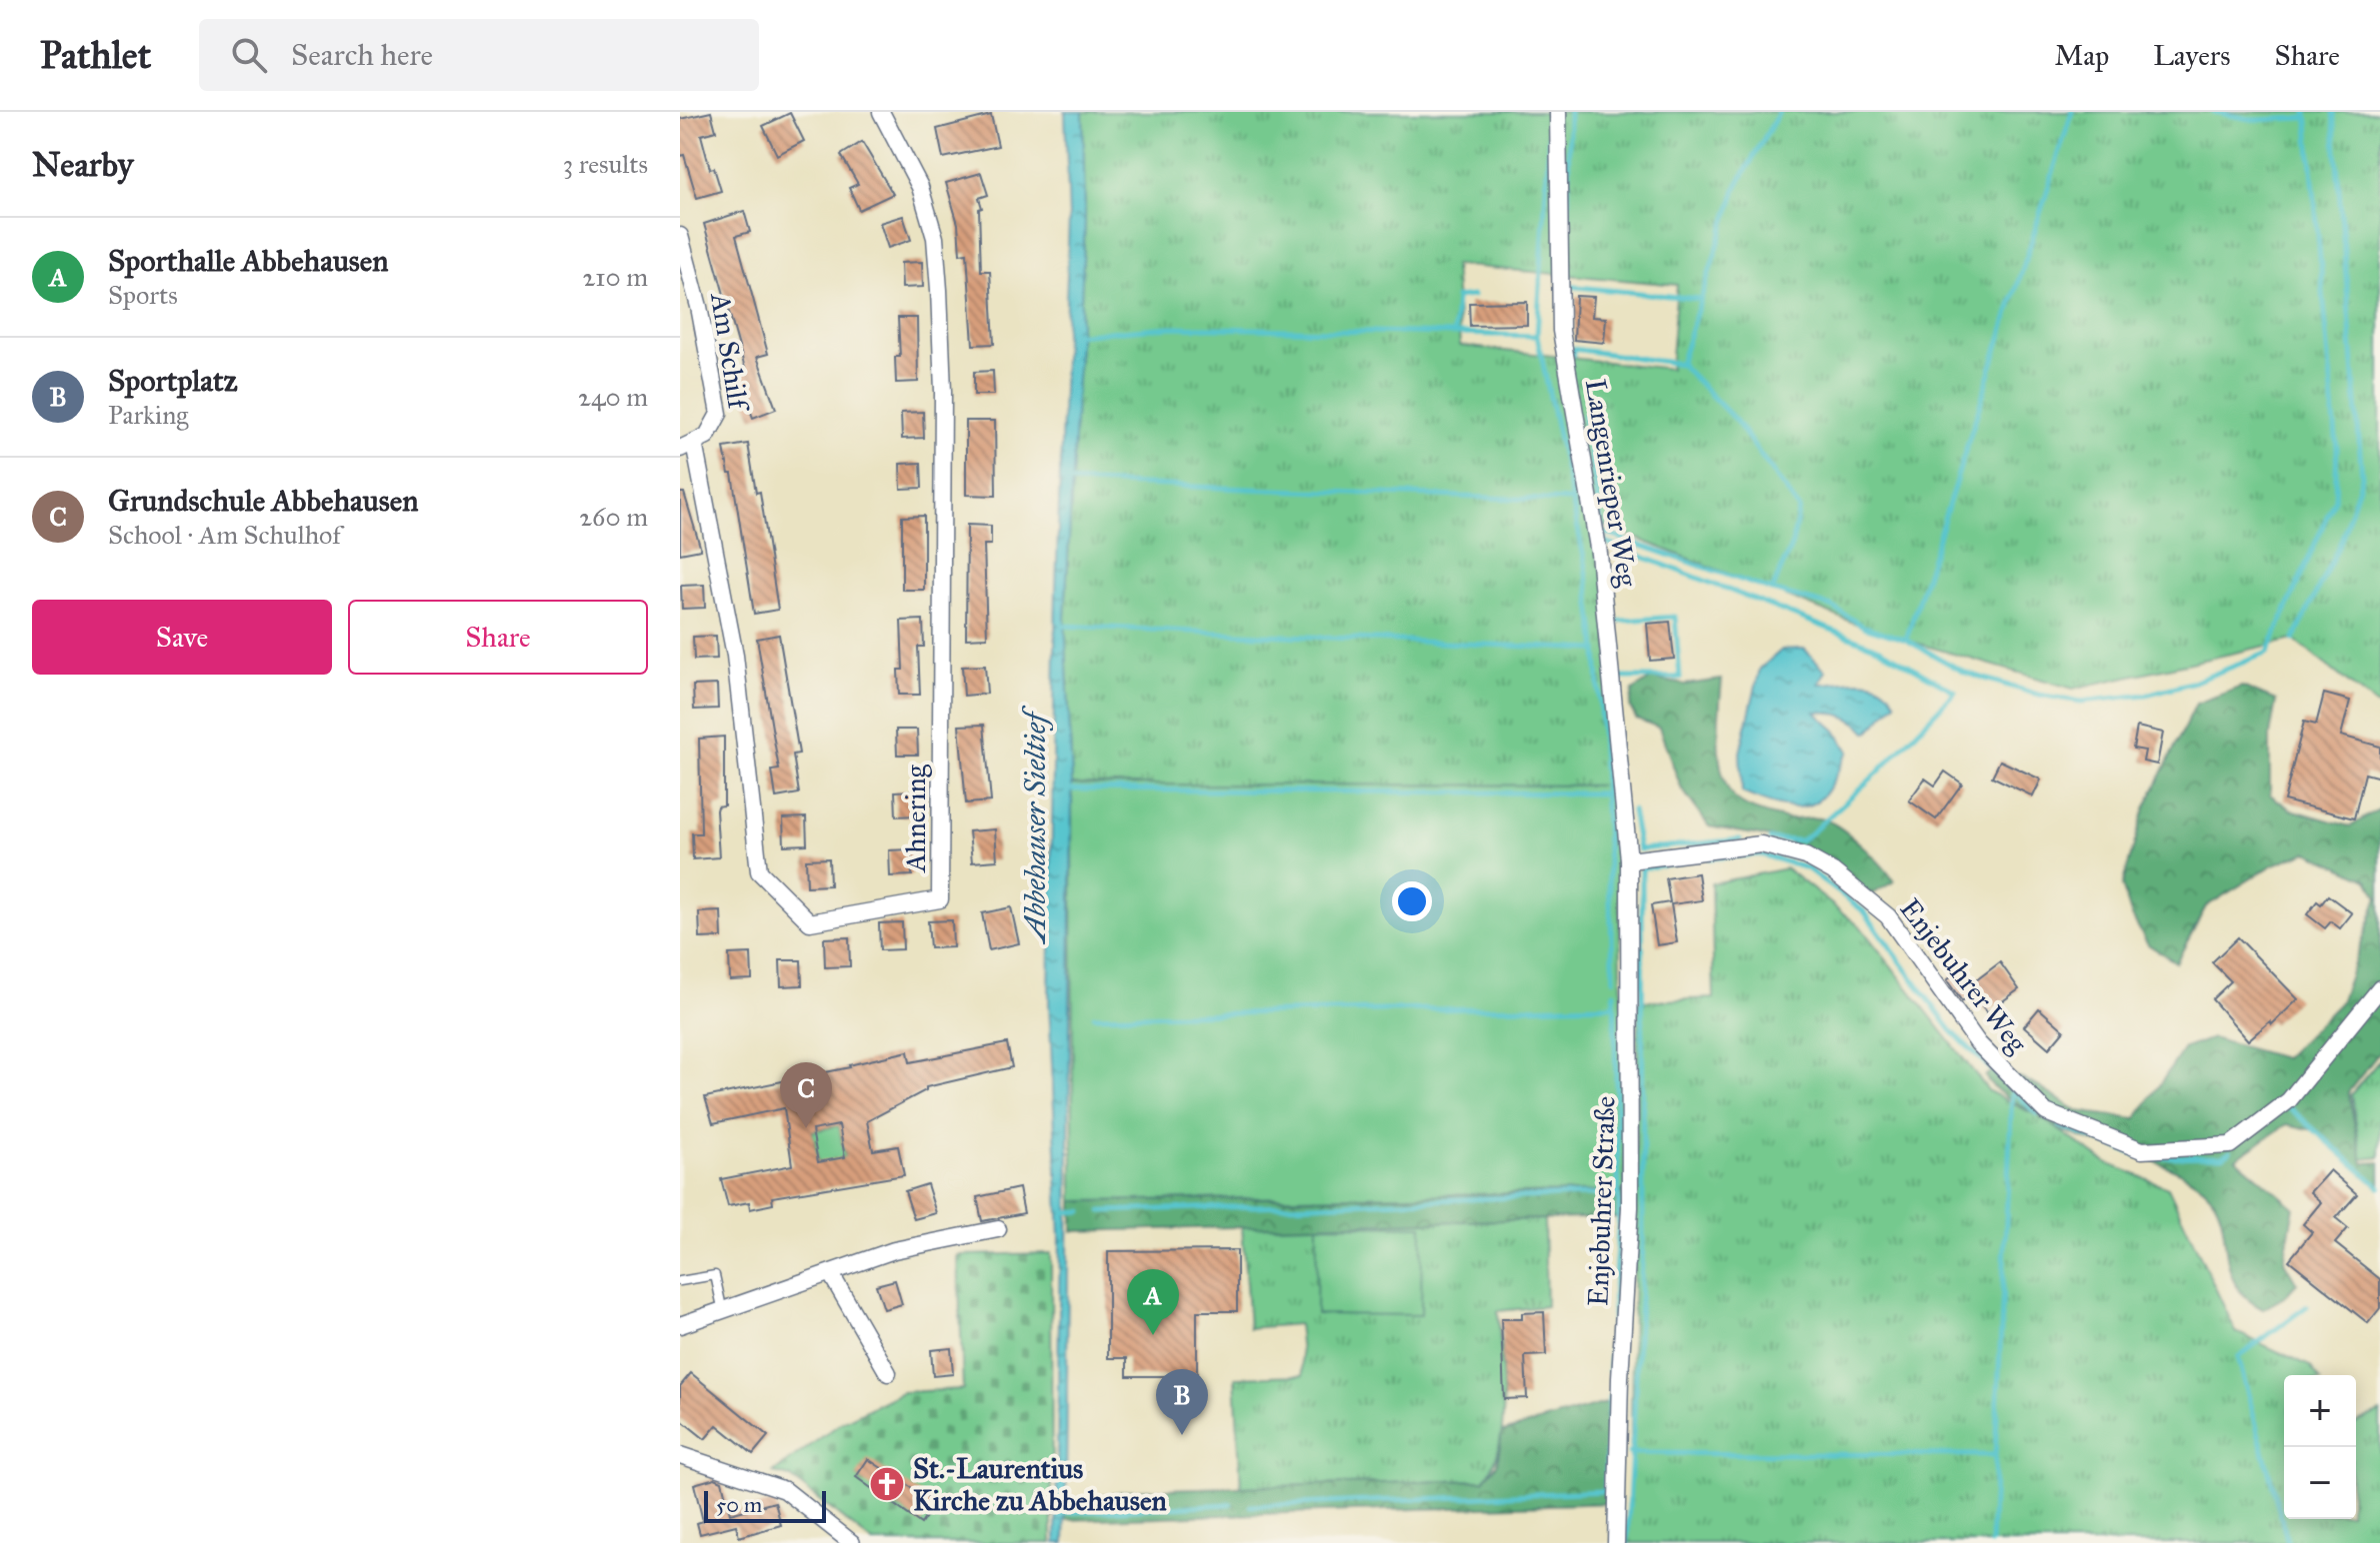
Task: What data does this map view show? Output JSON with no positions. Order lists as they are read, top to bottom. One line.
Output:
{"streets":{"street":["Am Schilf","Langenrieper Weg","Ahnering","Enjebuhrer Weg","Enjebuhrer Straße"]},"crossings":[["Am Schilf","Ahnering"],["Langenrieper Weg","Enjebuhrer Weg"],["Langenrieper Weg","Enjebuhrer Straße"],["Enjebuhrer Weg","Enjebuhrer Straße"]],"water":["Abbehauser Sieltief"],"places":{"church":["St.-Laurentius Kirche zu Abbehausen"]},"scale_bar":"50 m","page":{"header":"Pathlet","search":"Search here","nav":["Map","Layers","Share"],"heading":["Nearby","3 results"],"list":[{"mark":"A","name":"Sporthalle Abbehausen","note":"Sports","value":"210 m"},{"mark":"B","name":"Sportplatz","note":"Parking","value":"240 m"},{"mark":"C","name":"Grundschule Abbehausen","note":"School · Am Schulhof","value":"260 m"}],"buttons":["Save","Share"],"pins":["C","A","B"],"map_buttons":["+","−"],"scale":"50 m"}}
